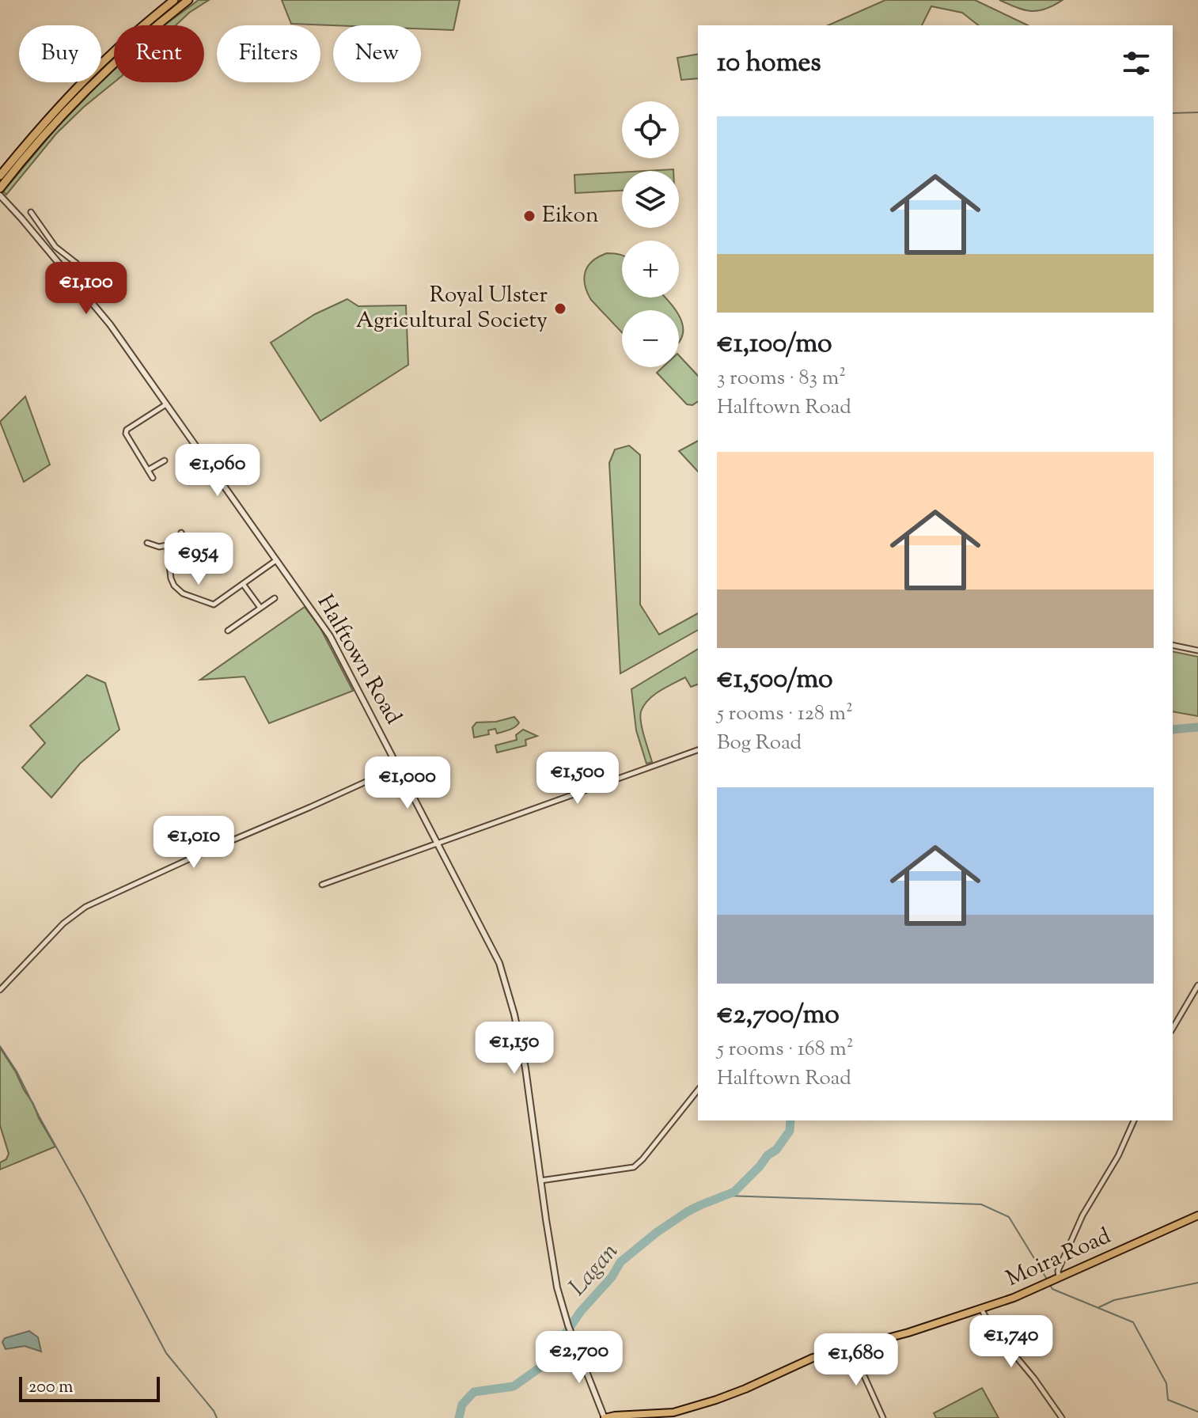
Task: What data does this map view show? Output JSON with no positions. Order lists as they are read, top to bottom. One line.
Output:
{"streets":{"highway":["Moira Road"],"street":["Halftown Road"]},"crossings":[["Halftown Road","Moira Road"]],"water":["Lagan"],"places":["Eikon","Royal Ulster Agricultural Society"],"scale_bar":"200 m","page":{"chip":["Buy","Rent","Filters","New"],"heading":"10 homes","map_buttons":["+","−"],"list":[{"name":"€1,100/mo","note":"3 rooms · 83 m² · Halftown Road"},{"name":"€1,500/mo","note":"5 rooms · 128 m² · Bog Road"},{"name":"€2,700/mo","note":"5 rooms · 168 m² · Halftown Road"}],"price":["€1,100","€1,060","€954","€1,500","€1,000","€1,010","€1,150","€1,740","€2,700","€1,680"],"scale":"200 m"}}
